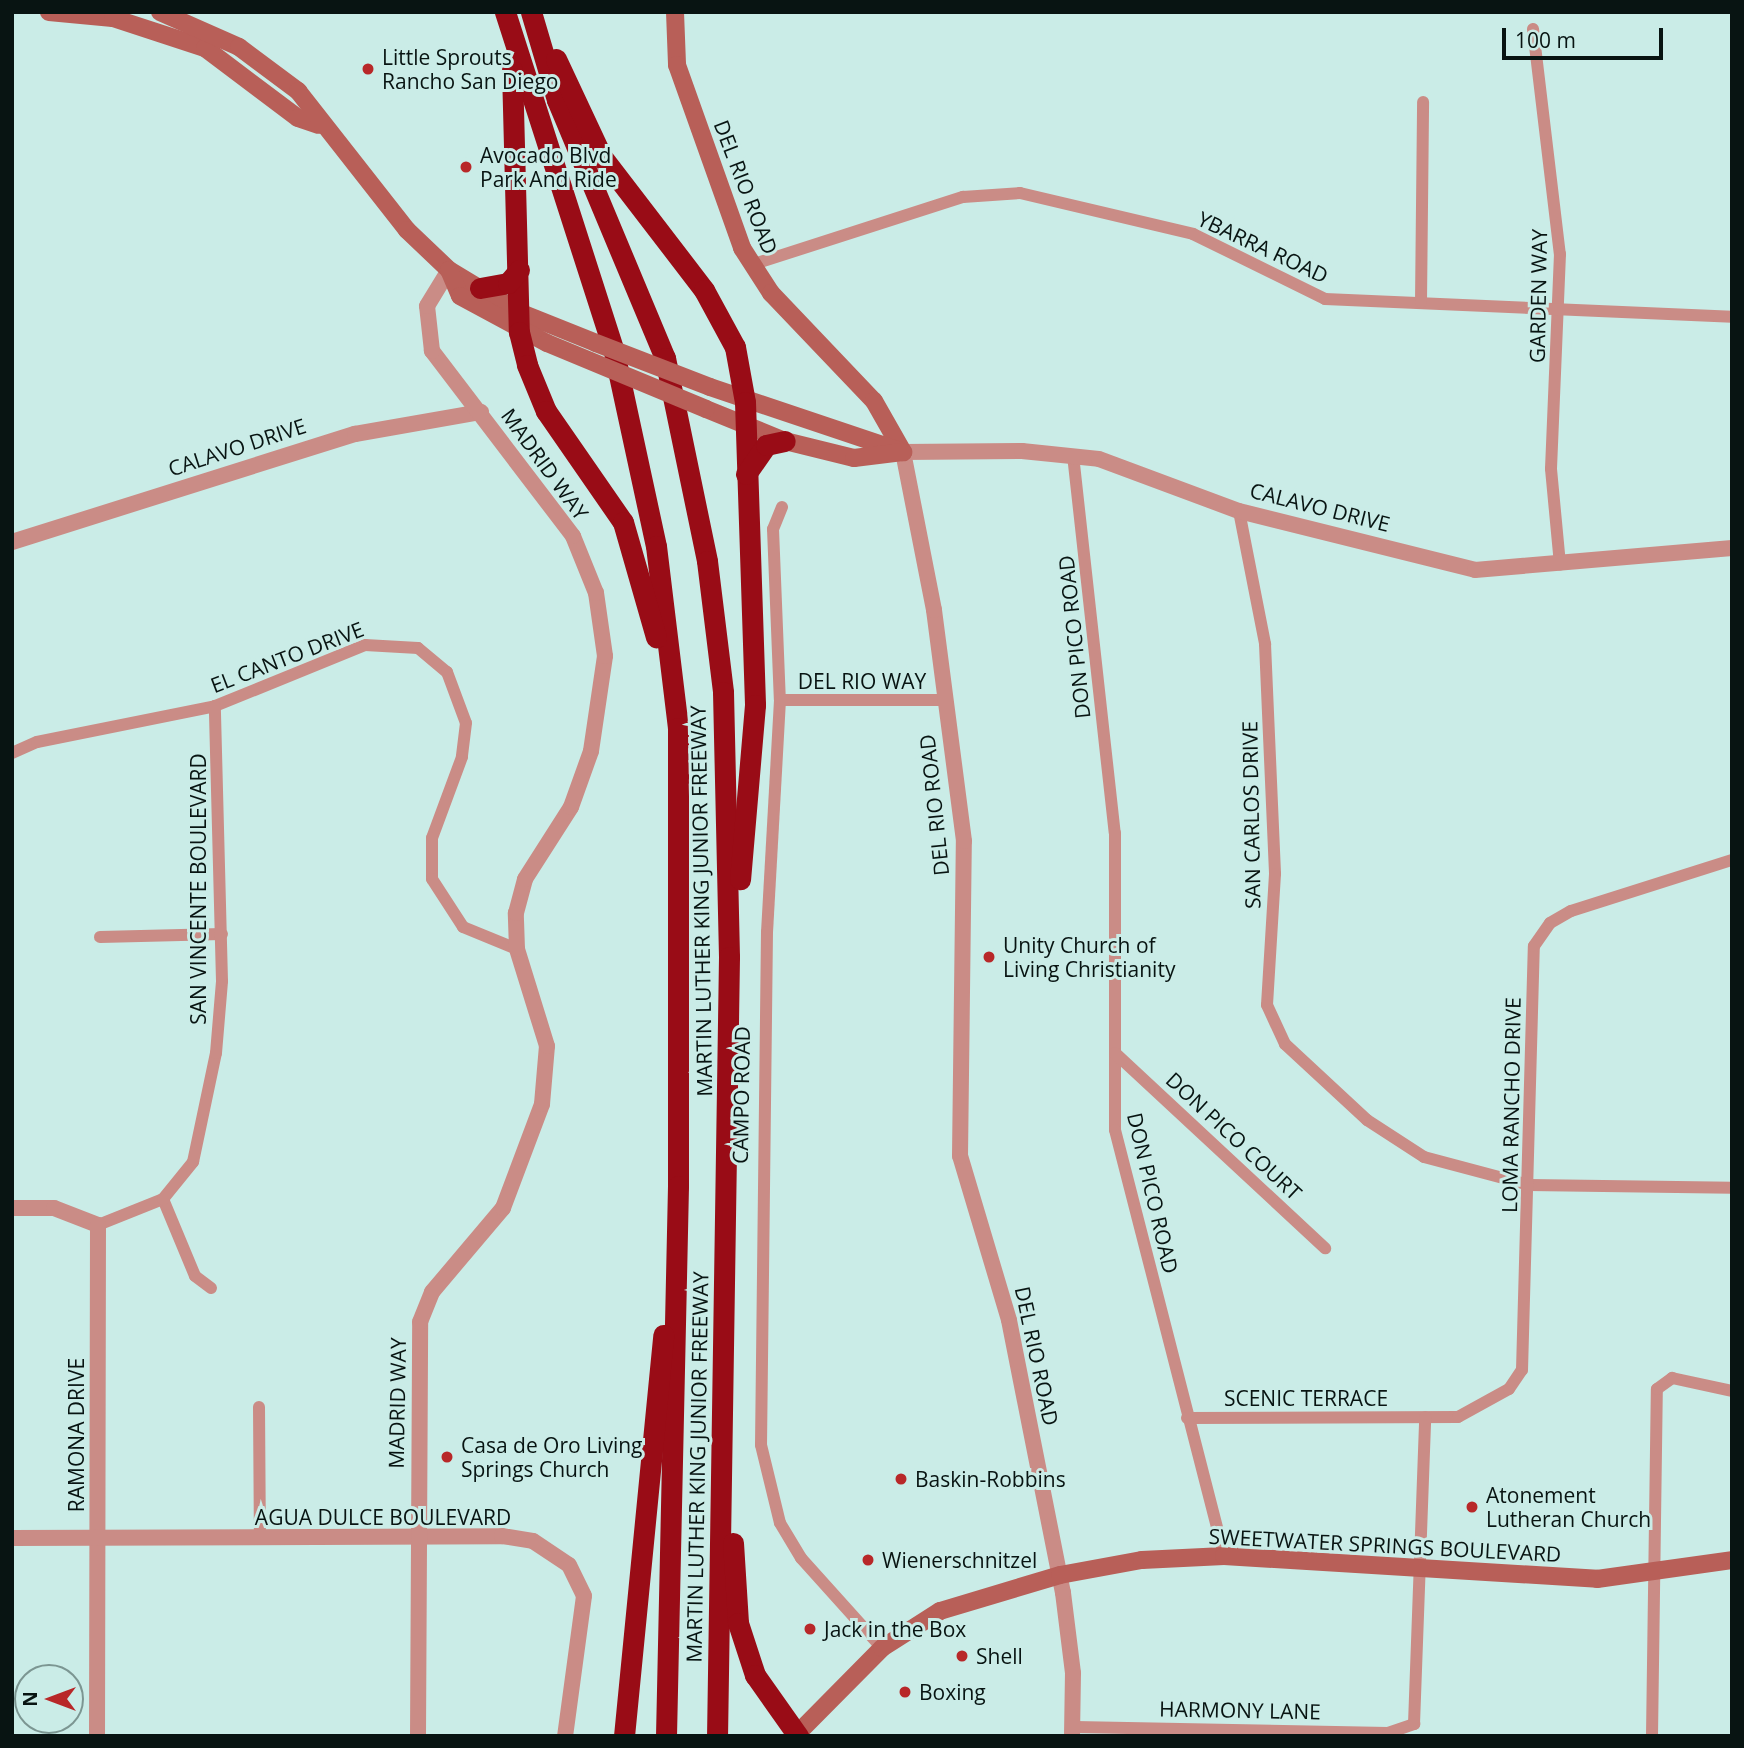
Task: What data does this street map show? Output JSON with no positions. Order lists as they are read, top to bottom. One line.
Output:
{"streets":{"highway":["MARTIN LUTHER KING JUNIOR FREEWAY"],"main road":["DEL RIO ROAD","CALAVO DRIVE","SWEETWATER SPRINGS BOULEVARD"],"street":["YBARRA ROAD","GARDEN WAY","MADRID WAY","DON PICO ROAD","EL CANTO DRIVE","DEL RIO WAY","SAN CARLOS DRIVE","SAN VINCENTE BOULEVARD","CAMPO ROAD","LOMA RANCHO DRIVE","DON PICO COURT","SCENIC TERRACE","RAMONA DRIVE","AGUA DULCE BOULEVARD","HARMONY LANE"]},"crossings":[["DEL RIO ROAD","YBARRA ROAD"],["DEL RIO ROAD","CALAVO DRIVE"],["DEL RIO ROAD","DEL RIO WAY"],["DEL RIO ROAD","SWEETWATER SPRINGS BOULEVARD"],["DEL RIO ROAD","HARMONY LANE"],["YBARRA ROAD","GARDEN WAY"],["GARDEN WAY","CALAVO DRIVE"],["CALAVO DRIVE","MADRID WAY"],["CALAVO DRIVE","DON PICO ROAD"],["CALAVO DRIVE","SAN CARLOS DRIVE"],["MADRID WAY","EL CANTO DRIVE"],["MADRID WAY","AGUA DULCE BOULEVARD"],["DON PICO ROAD","DON PICO COURT"],["DON PICO ROAD","SCENIC TERRACE"],["DON PICO ROAD","SWEETWATER SPRINGS BOULEVARD"],["EL CANTO DRIVE","SAN VINCENTE BOULEVARD"],["DEL RIO WAY","CAMPO ROAD"],["SAN CARLOS DRIVE","LOMA RANCHO DRIVE"],["SAN VINCENTE BOULEVARD","RAMONA DRIVE"],["CAMPO ROAD","SWEETWATER SPRINGS BOULEVARD"],["LOMA RANCHO DRIVE","SCENIC TERRACE"],["RAMONA DRIVE","AGUA DULCE BOULEVARD"],["SWEETWATER SPRINGS BOULEVARD","HARMONY LANE"]],"places":["Little Sprouts Rancho San Diego","Avocado Blvd Park And Ride","Unity Church of Living Christianity","Casa de Oro Living Springs Church","Baskin-Robbins","Atonement Lutheran Church","Wienerschnitzel","Jack in the Box","Shell","Boxing"],"scale_bar":"100 m","north":"left"}
